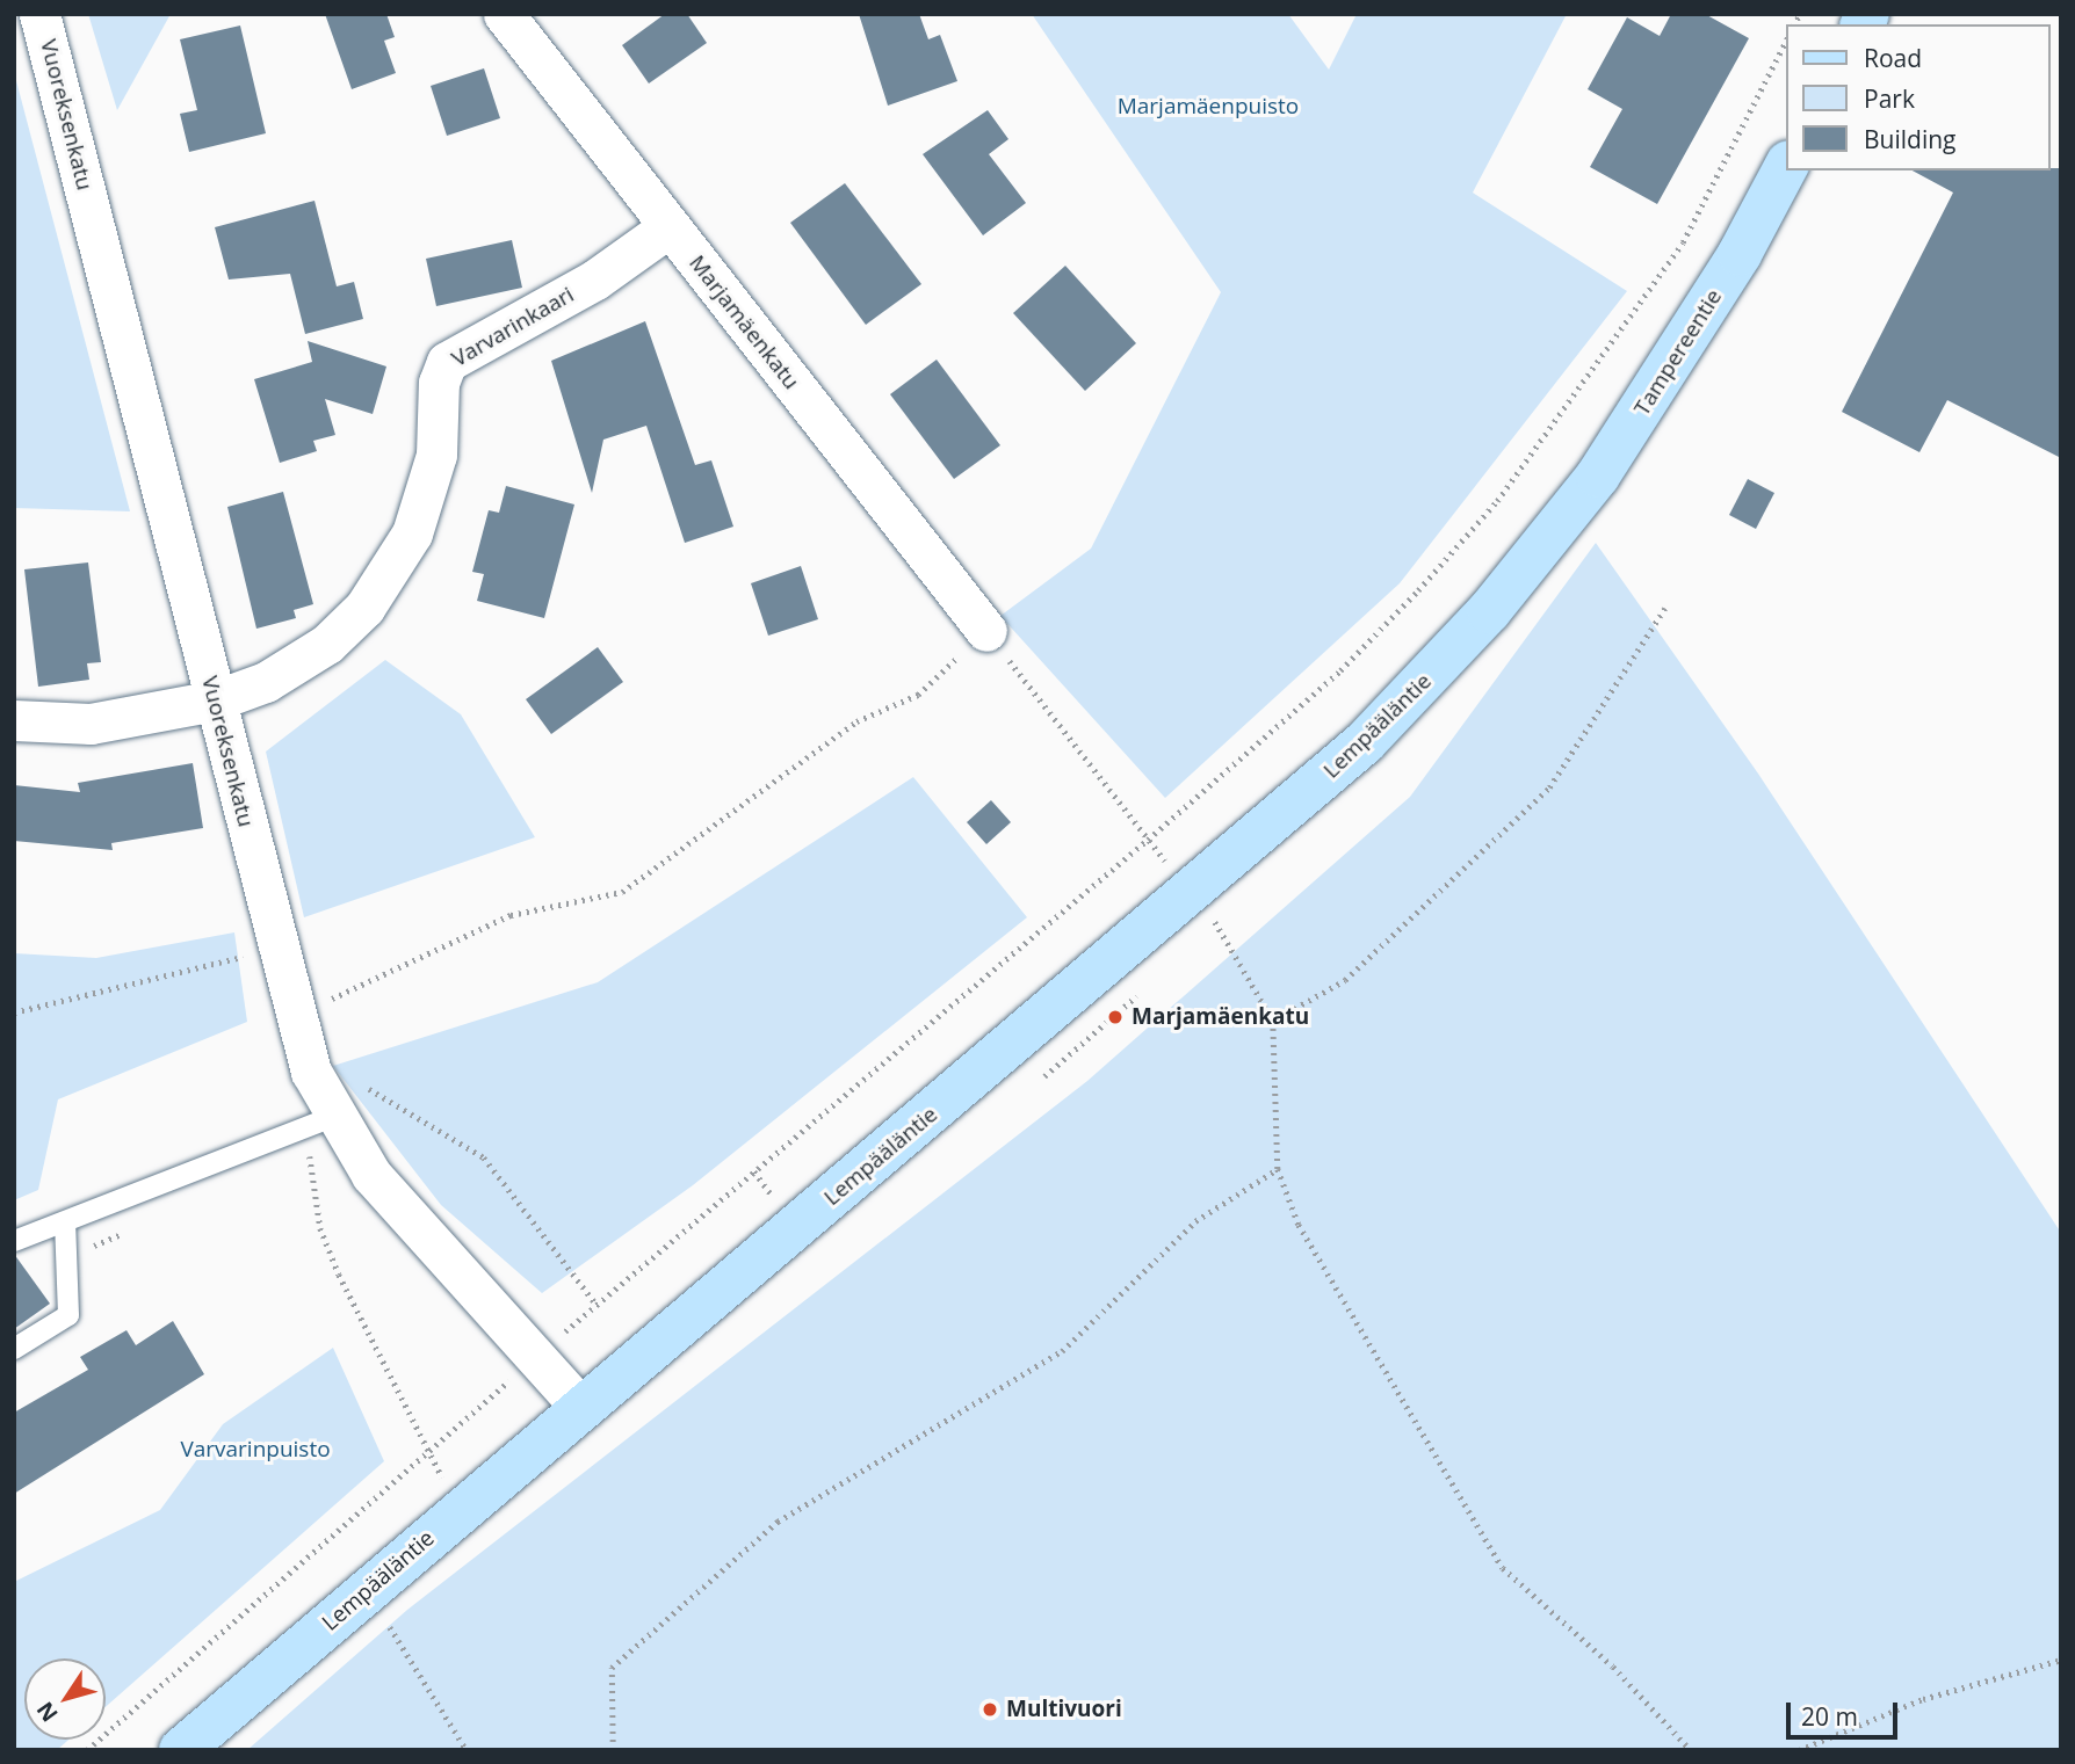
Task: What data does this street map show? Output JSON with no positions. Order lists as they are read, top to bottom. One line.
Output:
{"streets":{"main road":["Tampereentie","Lempääläntie"],"street":["Vuoreksenkatu","Marjamäenkatu","Varvarinkaari"]},"crossings":[["Vuoreksenkatu","Varvarinkaari"],["Vuoreksenkatu","Lempääläntie"],["Marjamäenkatu","Varvarinkaari"],["Tampereentie","Lempääläntie"]],"parks":["Marjamäenpuisto","Varvarinpuisto"],"places":["Marjamäenkatu","Multivuori"],"legend":["Road","Park","Building"],"scale_bar":"20 m","north":"bottom left"}
